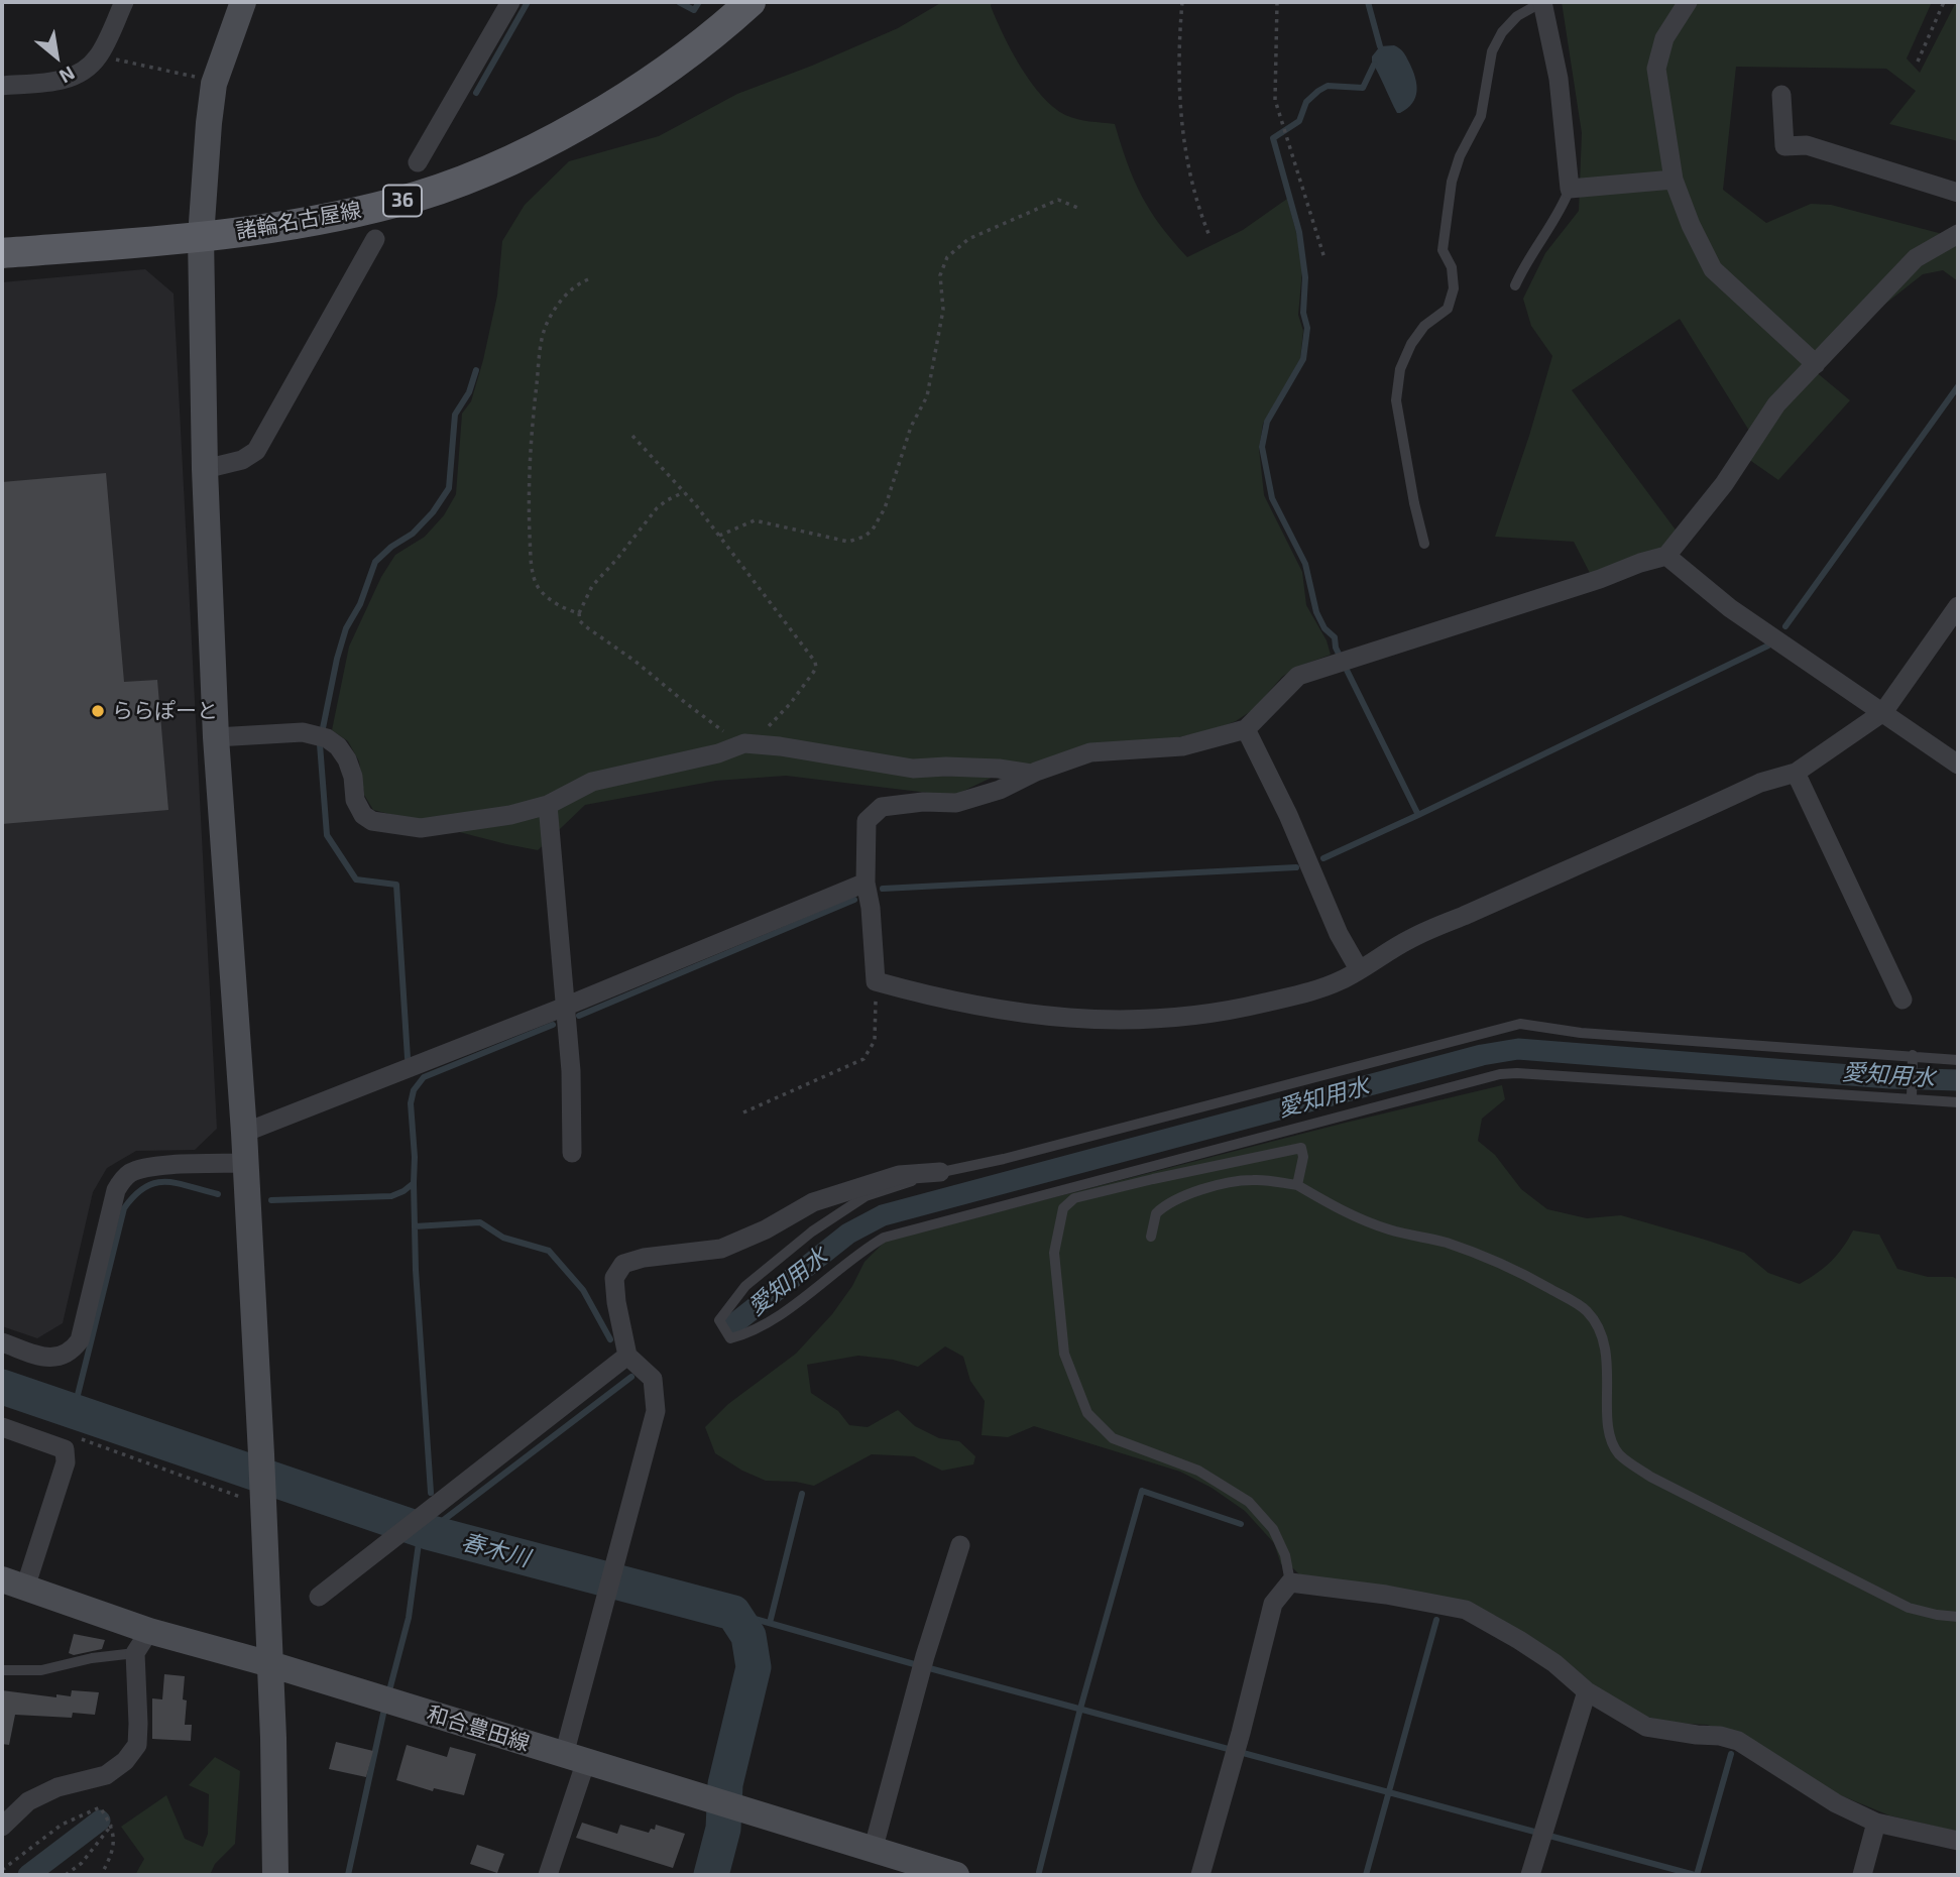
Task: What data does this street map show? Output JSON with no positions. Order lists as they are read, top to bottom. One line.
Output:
{"streets":{"main road":["36","諸輪名古屋線"],"street":["和合豊田線"]},"water":["愛知用水","春木川"],"places":["ららぽーと"],"north":"bottom right"}
